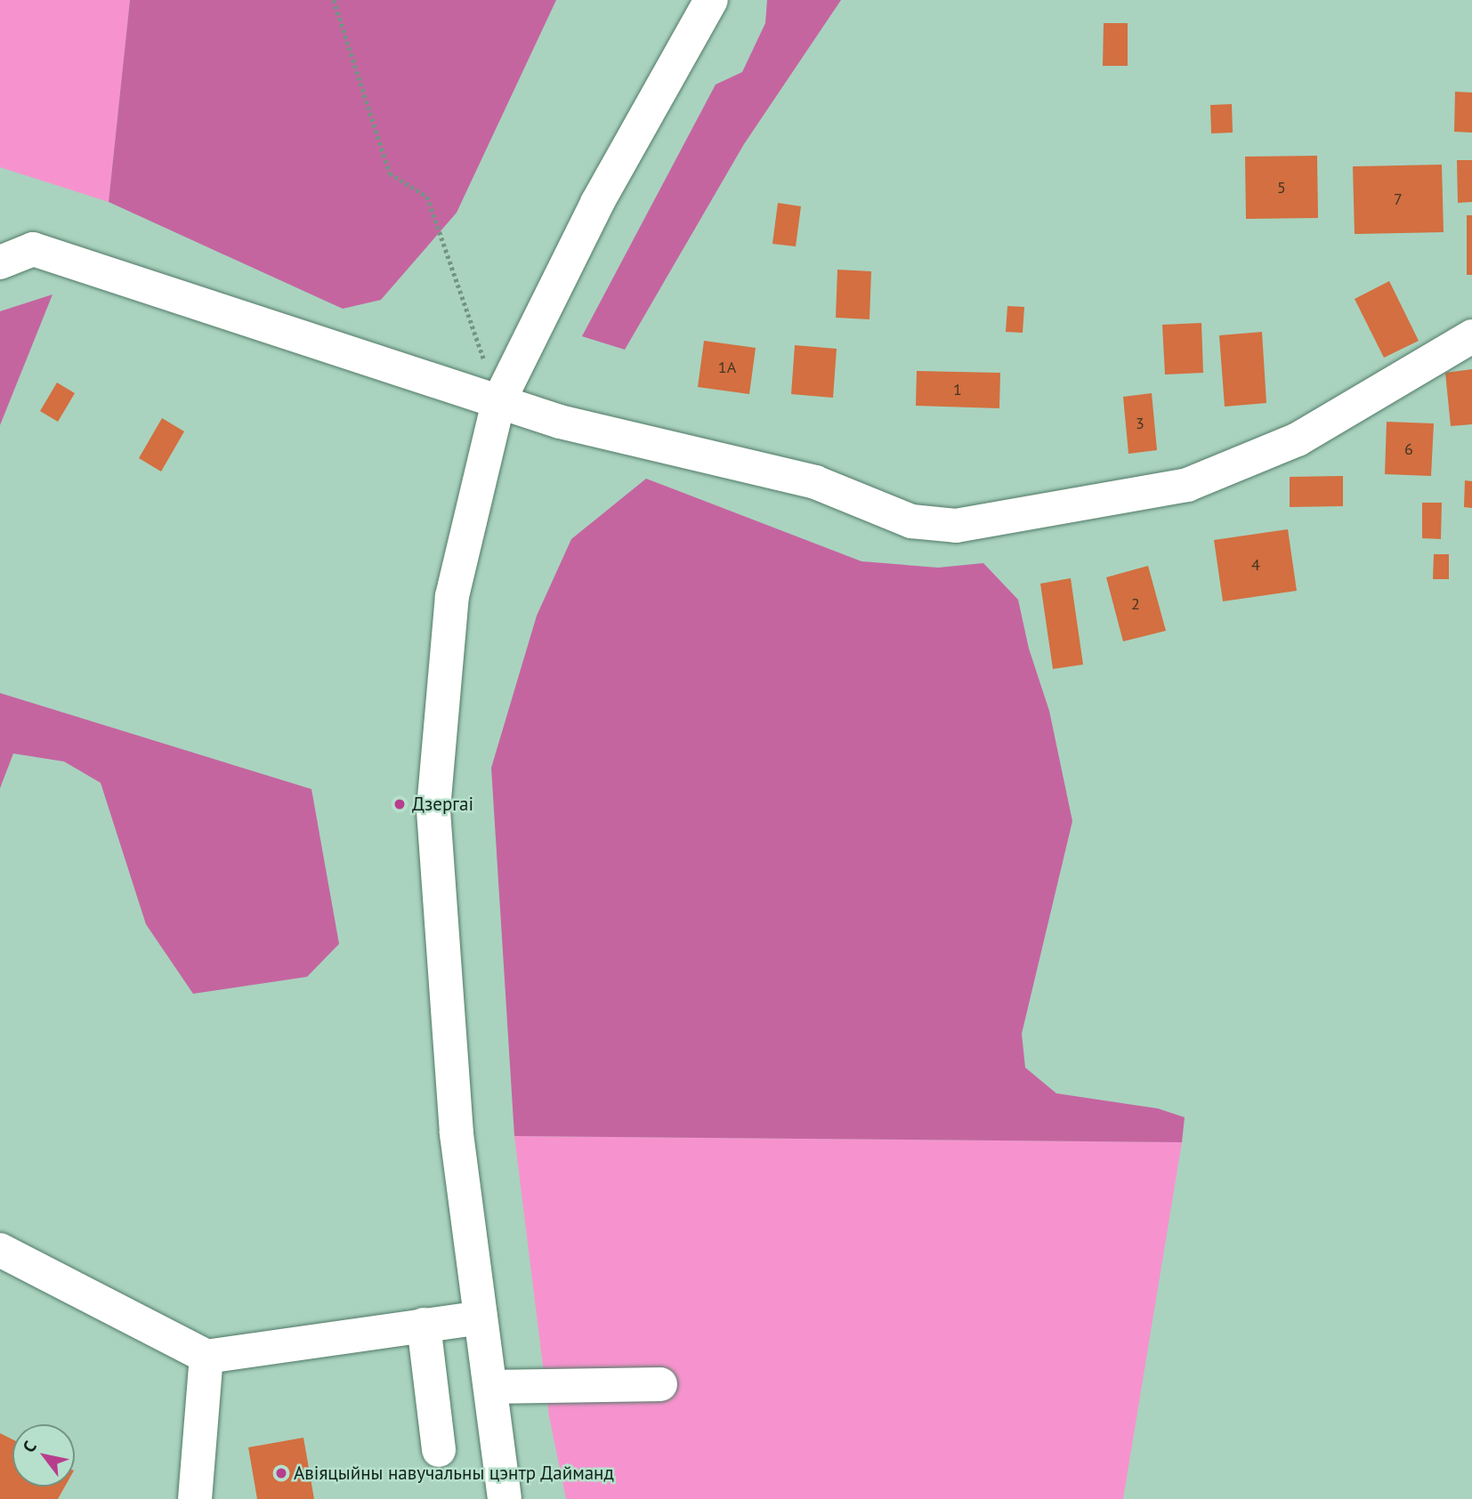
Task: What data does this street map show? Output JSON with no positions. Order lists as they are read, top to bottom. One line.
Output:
{"places":["Дзергаі","Авіяцыйны навучальны цэнтр Дайманд"],"house_numbers":["5","7","1А","1","3","6","4","2"],"north":"top left"}
